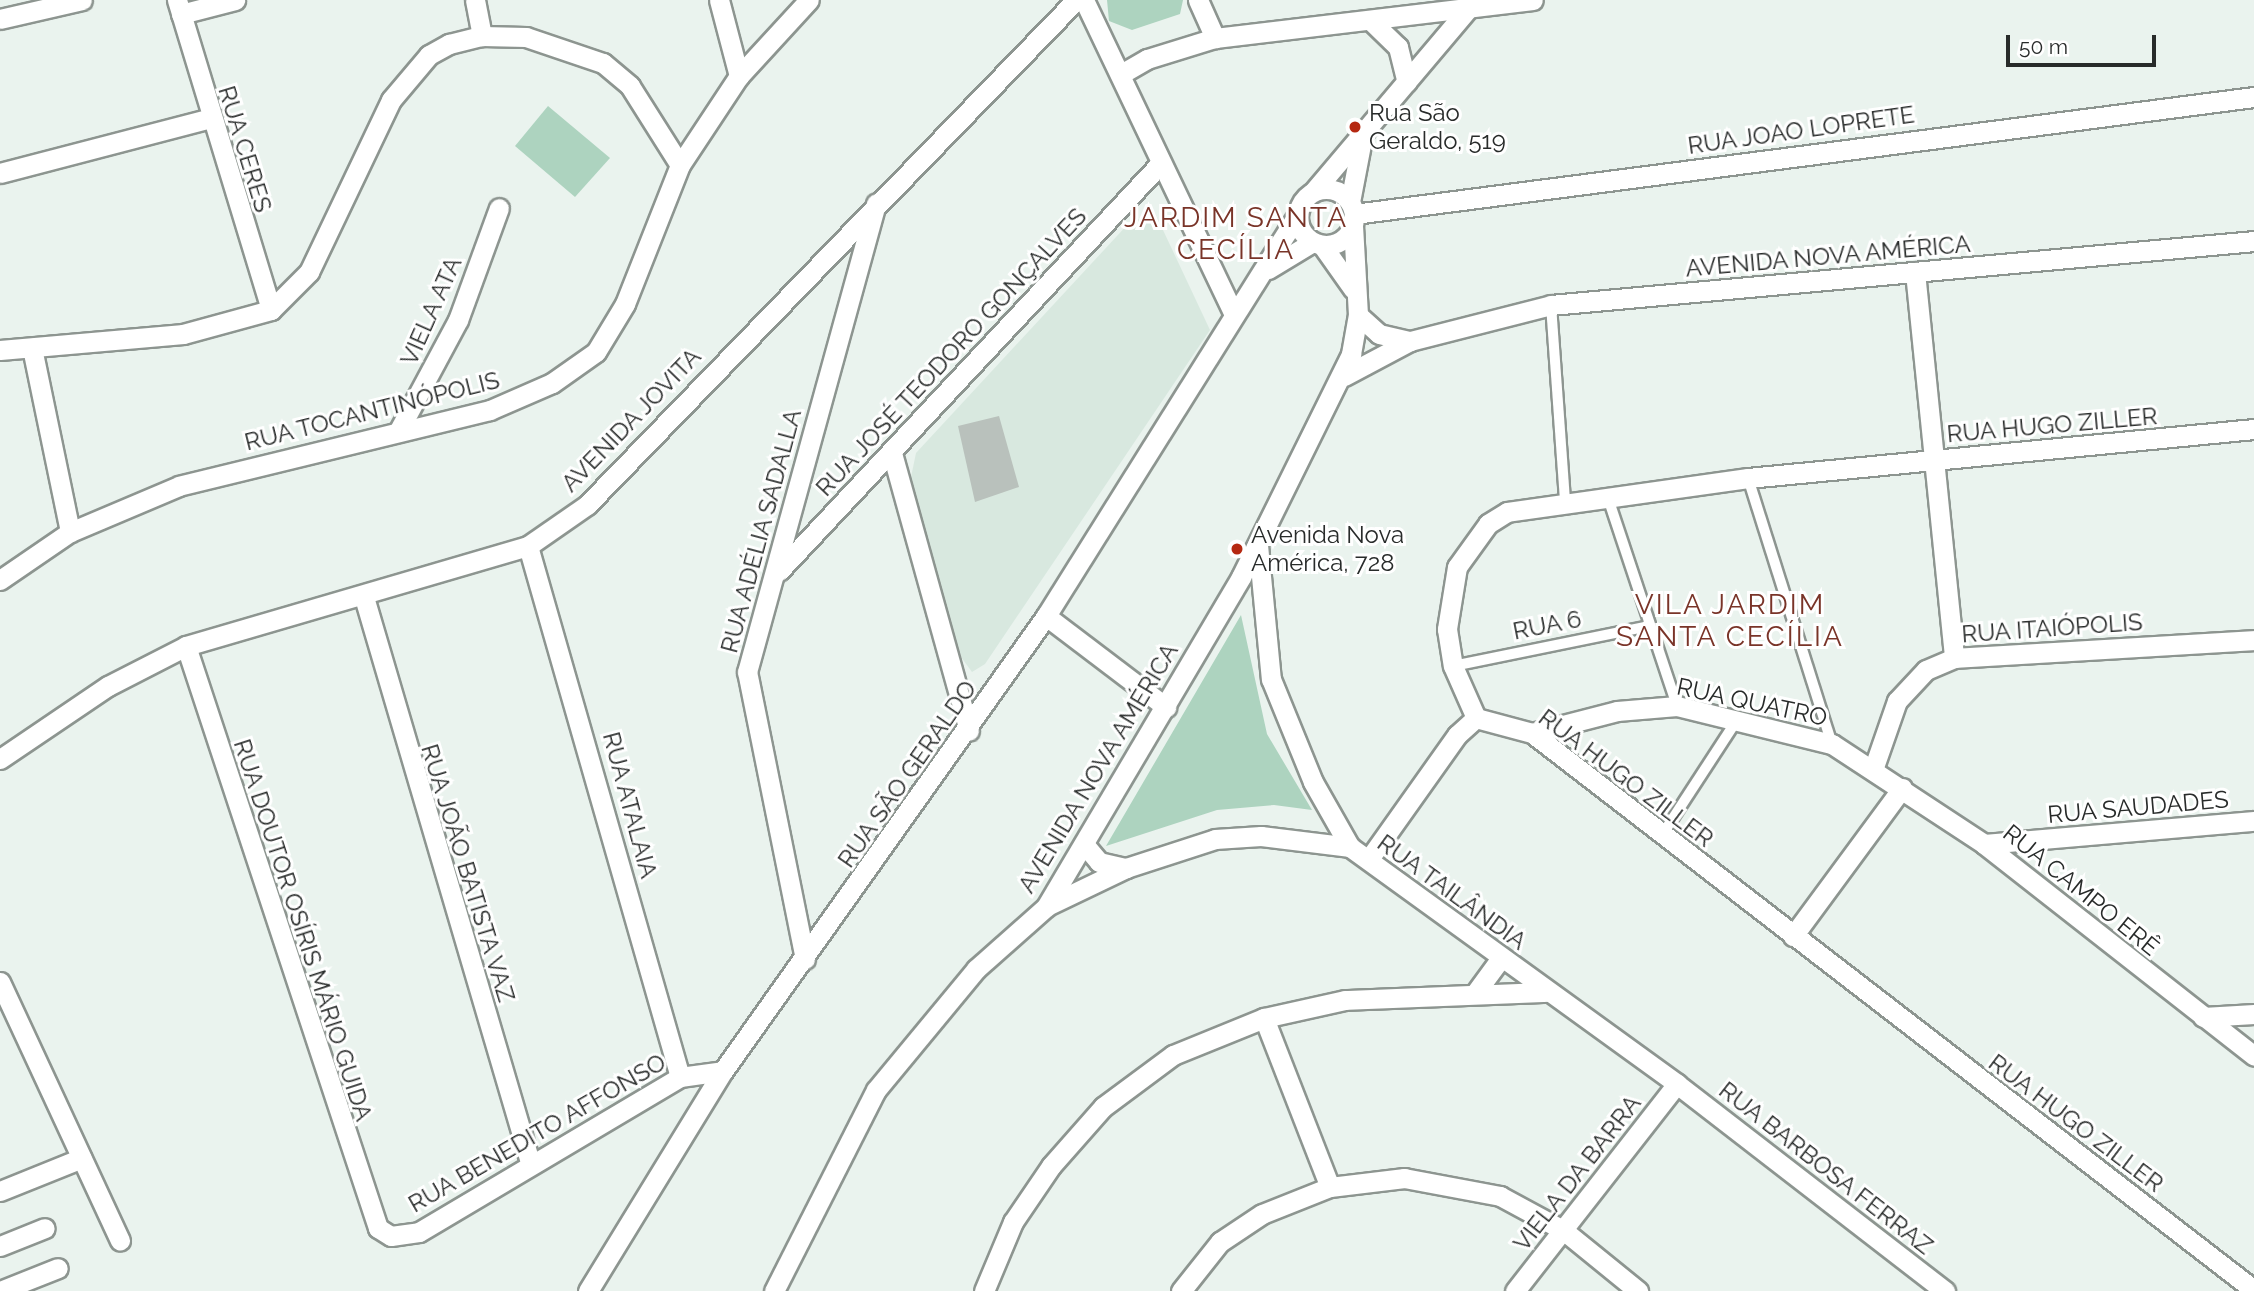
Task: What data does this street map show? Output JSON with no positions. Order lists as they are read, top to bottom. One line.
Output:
{"streets":{"street":["RUA JOAO LOPRETE","RUA CERES","AVENIDA NOVA AMÉRICA","VIELA ATA","RUA JOSÉ TEODORO GONÇALVES","RUA TOCANTINÓPOLIS","AVENIDA JOVITA","RUA HUGO ZILLER","RUA ADÉLIA SADALLA","RUA ITAIÓPOLIS","RUA QUATRO","RUA SÃO GERALDO","RUA ATALAIA","RUA SAUDADES","RUA JOÃO BATISTA VAZ","RUA CAMPO ERÊ","RUA TAILÂNDIA","RUA DOUTOR OSÍRIS MÁRIO GUIDA","RUA BENEDITO AFFONSO","RUA BARBOSA FERRAZ","VIELA DA BARRA"],"lane":["RUA 6"]},"crossings":[["RUA JOAO LOPRETE","RUA SÃO GERALDO"],["AVENIDA NOVA AMÉRICA","RUA TAILÂNDIA"],["VIELA ATA","RUA TOCANTINÓPOLIS"],["RUA JOSÉ TEODORO GONÇALVES","RUA ADÉLIA SADALLA"],["AVENIDA JOVITA","RUA ADÉLIA SADALLA"],["AVENIDA JOVITA","RUA ATALAIA"],["AVENIDA JOVITA","RUA JOÃO BATISTA VAZ"],["AVENIDA JOVITA","RUA DOUTOR OSÍRIS MÁRIO GUIDA"],["RUA HUGO ZILLER","RUA 6"],["RUA HUGO ZILLER","RUA QUATRO"],["RUA ADÉLIA SADALLA","RUA SÃO GERALDO"],["RUA ITAIÓPOLIS","RUA QUATRO"],["RUA ITAIÓPOLIS","RUA CAMPO ERÊ"],["RUA QUATRO","RUA CAMPO ERÊ"],["RUA SÃO GERALDO","RUA BENEDITO AFFONSO"],["RUA ATALAIA","RUA BENEDITO AFFONSO"],["RUA SAUDADES","RUA CAMPO ERÊ"],["RUA JOÃO BATISTA VAZ","RUA BENEDITO AFFONSO"],["RUA TAILÂNDIA","RUA BARBOSA FERRAZ"],["RUA TAILÂNDIA","VIELA DA BARRA"],["RUA DOUTOR OSÍRIS MÁRIO GUIDA","RUA BENEDITO AFFONSO"],["RUA BARBOSA FERRAZ","VIELA DA BARRA"]],"districts":["JARDIM SANTA CECÍLIA","VILA JARDIM SANTA CECÍLIA"],"places":["Rua São Geraldo, 519","Avenida Nova América, 728"],"scale_bar":"50 m"}
